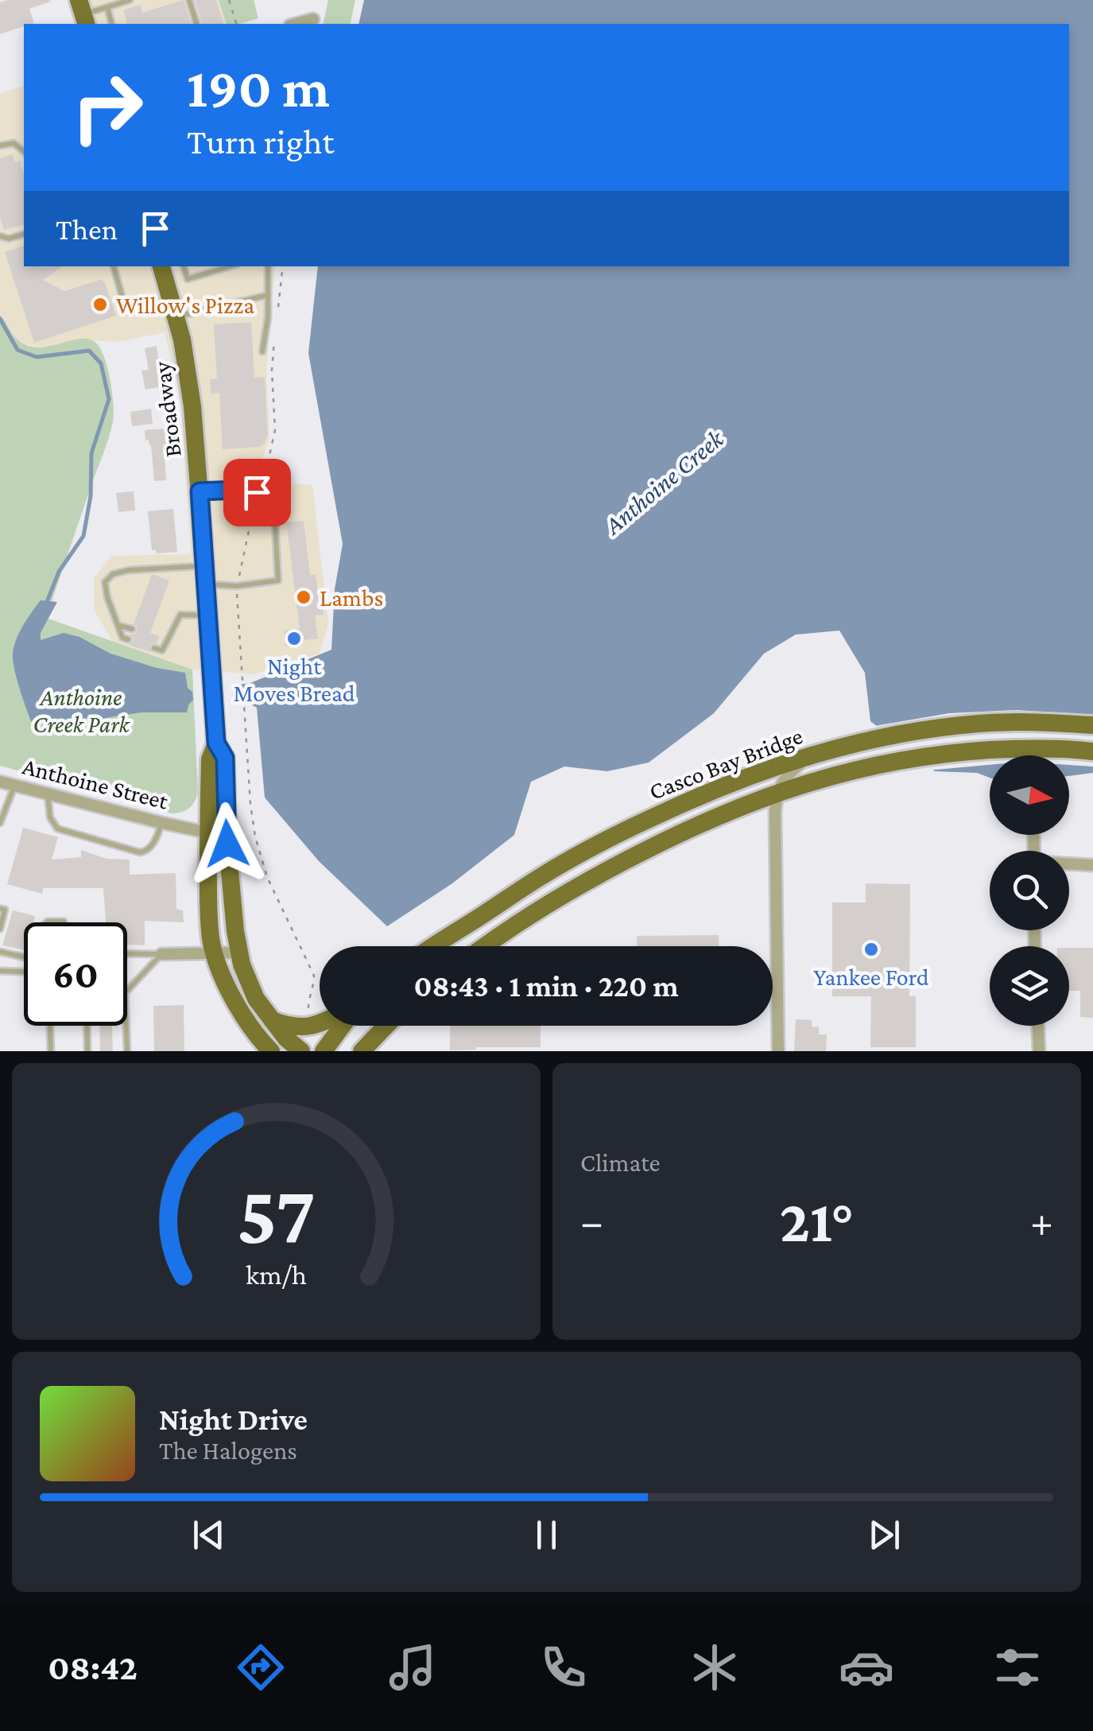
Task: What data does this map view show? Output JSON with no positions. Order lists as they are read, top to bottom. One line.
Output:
{"streets":{"main road":["Broadway","Casco Bay Bridge"],"street":["Anthoine Street"]},"crossings":[["Broadway","Anthoine Street"]],"water":["Anthoine Creek"],"parks":["Anthoine Creek Park"],"places":["Willow's Pizza","Lambs","Night Moves Bread","Yankee Ford"],"north":"right","page":{"turn":["190 m","Turn right"],"then":"Then","limit":"60","trip":"08:43 · 1 min · 220 m","tile":"Climate","heat":["−","21°","+"],"song":["Night Drive","The Halogens"],"tabs":"08:42","gauge":["57","km/h"]}}
